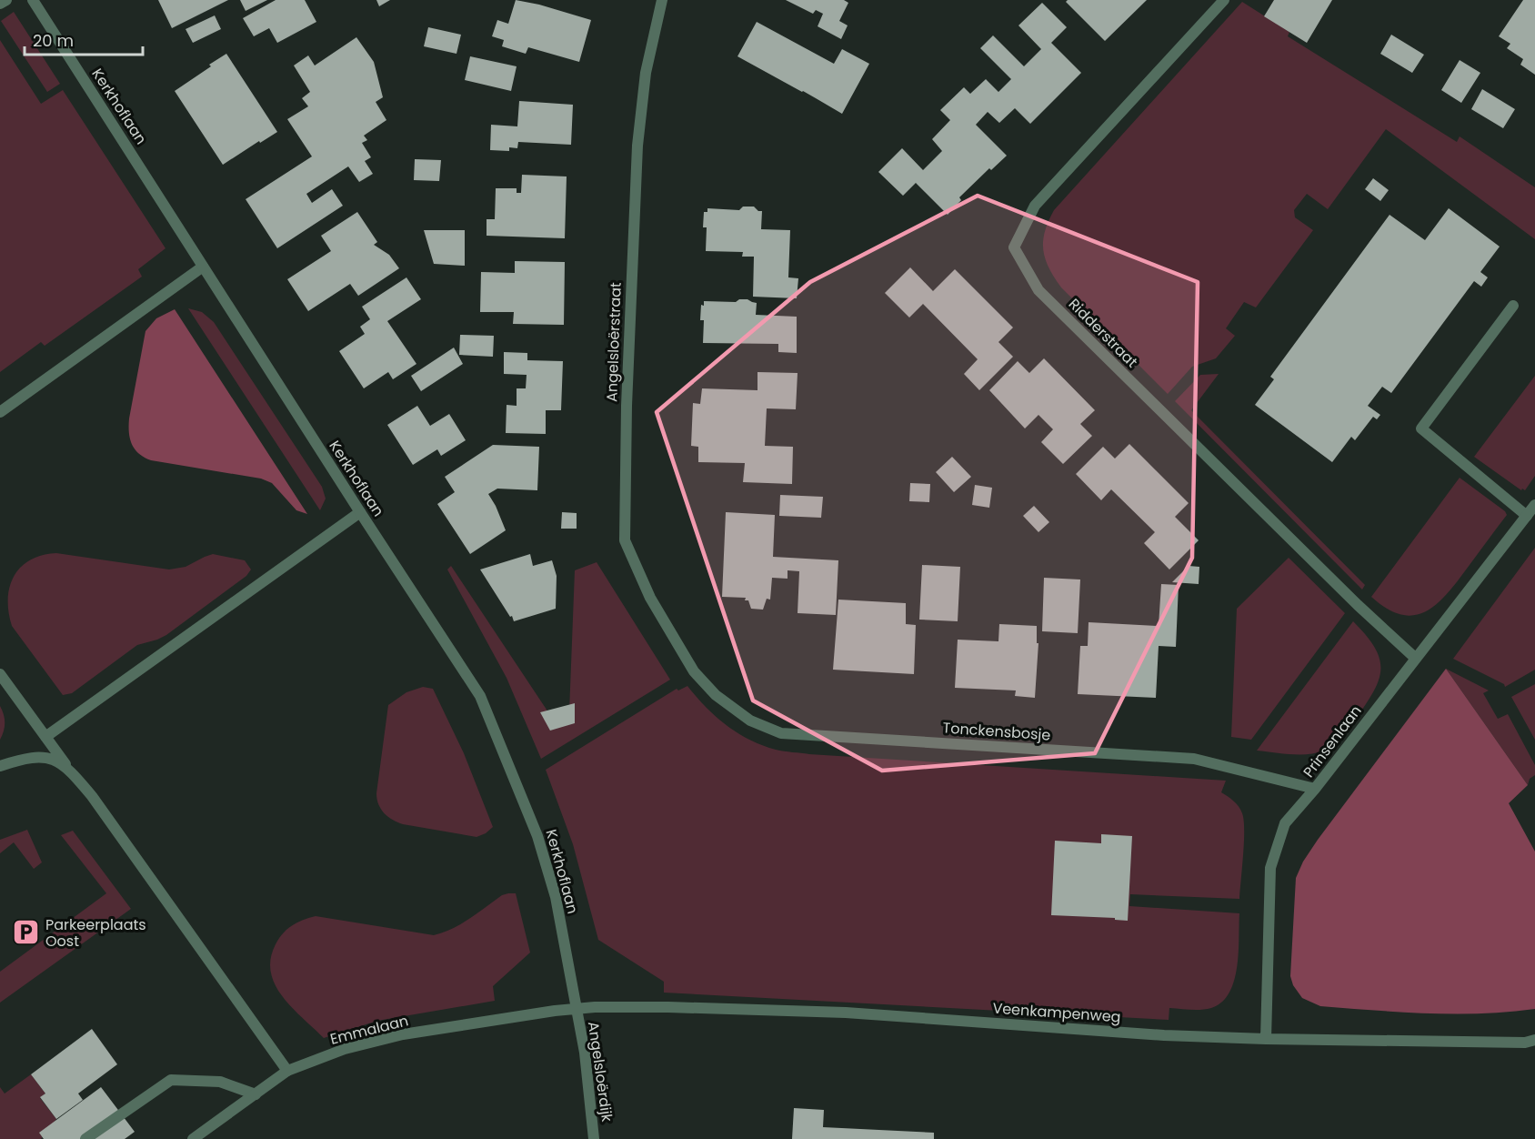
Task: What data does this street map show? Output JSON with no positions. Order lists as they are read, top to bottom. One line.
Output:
{"streets":{"street":["Kerkhoflaan","Ridderstraat","Angelsloërstraat","Tonckensbosje","Prinsenlaan","Veenkampenweg","Emmalaan","Angelsloërdijk"]},"crossings":[["Kerkhoflaan","Veenkampenweg"],["Kerkhoflaan","Emmalaan"],["Kerkhoflaan","Angelsloërdijk"],["Ridderstraat","Prinsenlaan"],["Angelsloërstraat","Tonckensbosje"],["Tonckensbosje","Prinsenlaan"],["Prinsenlaan","Veenkampenweg"],["Veenkampenweg","Emmalaan"],["Veenkampenweg","Angelsloërdijk"],["Emmalaan","Angelsloërdijk"]],"places":{"parking":["Parkeerplaats Oost"]},"scale_bar":"20 m"}
